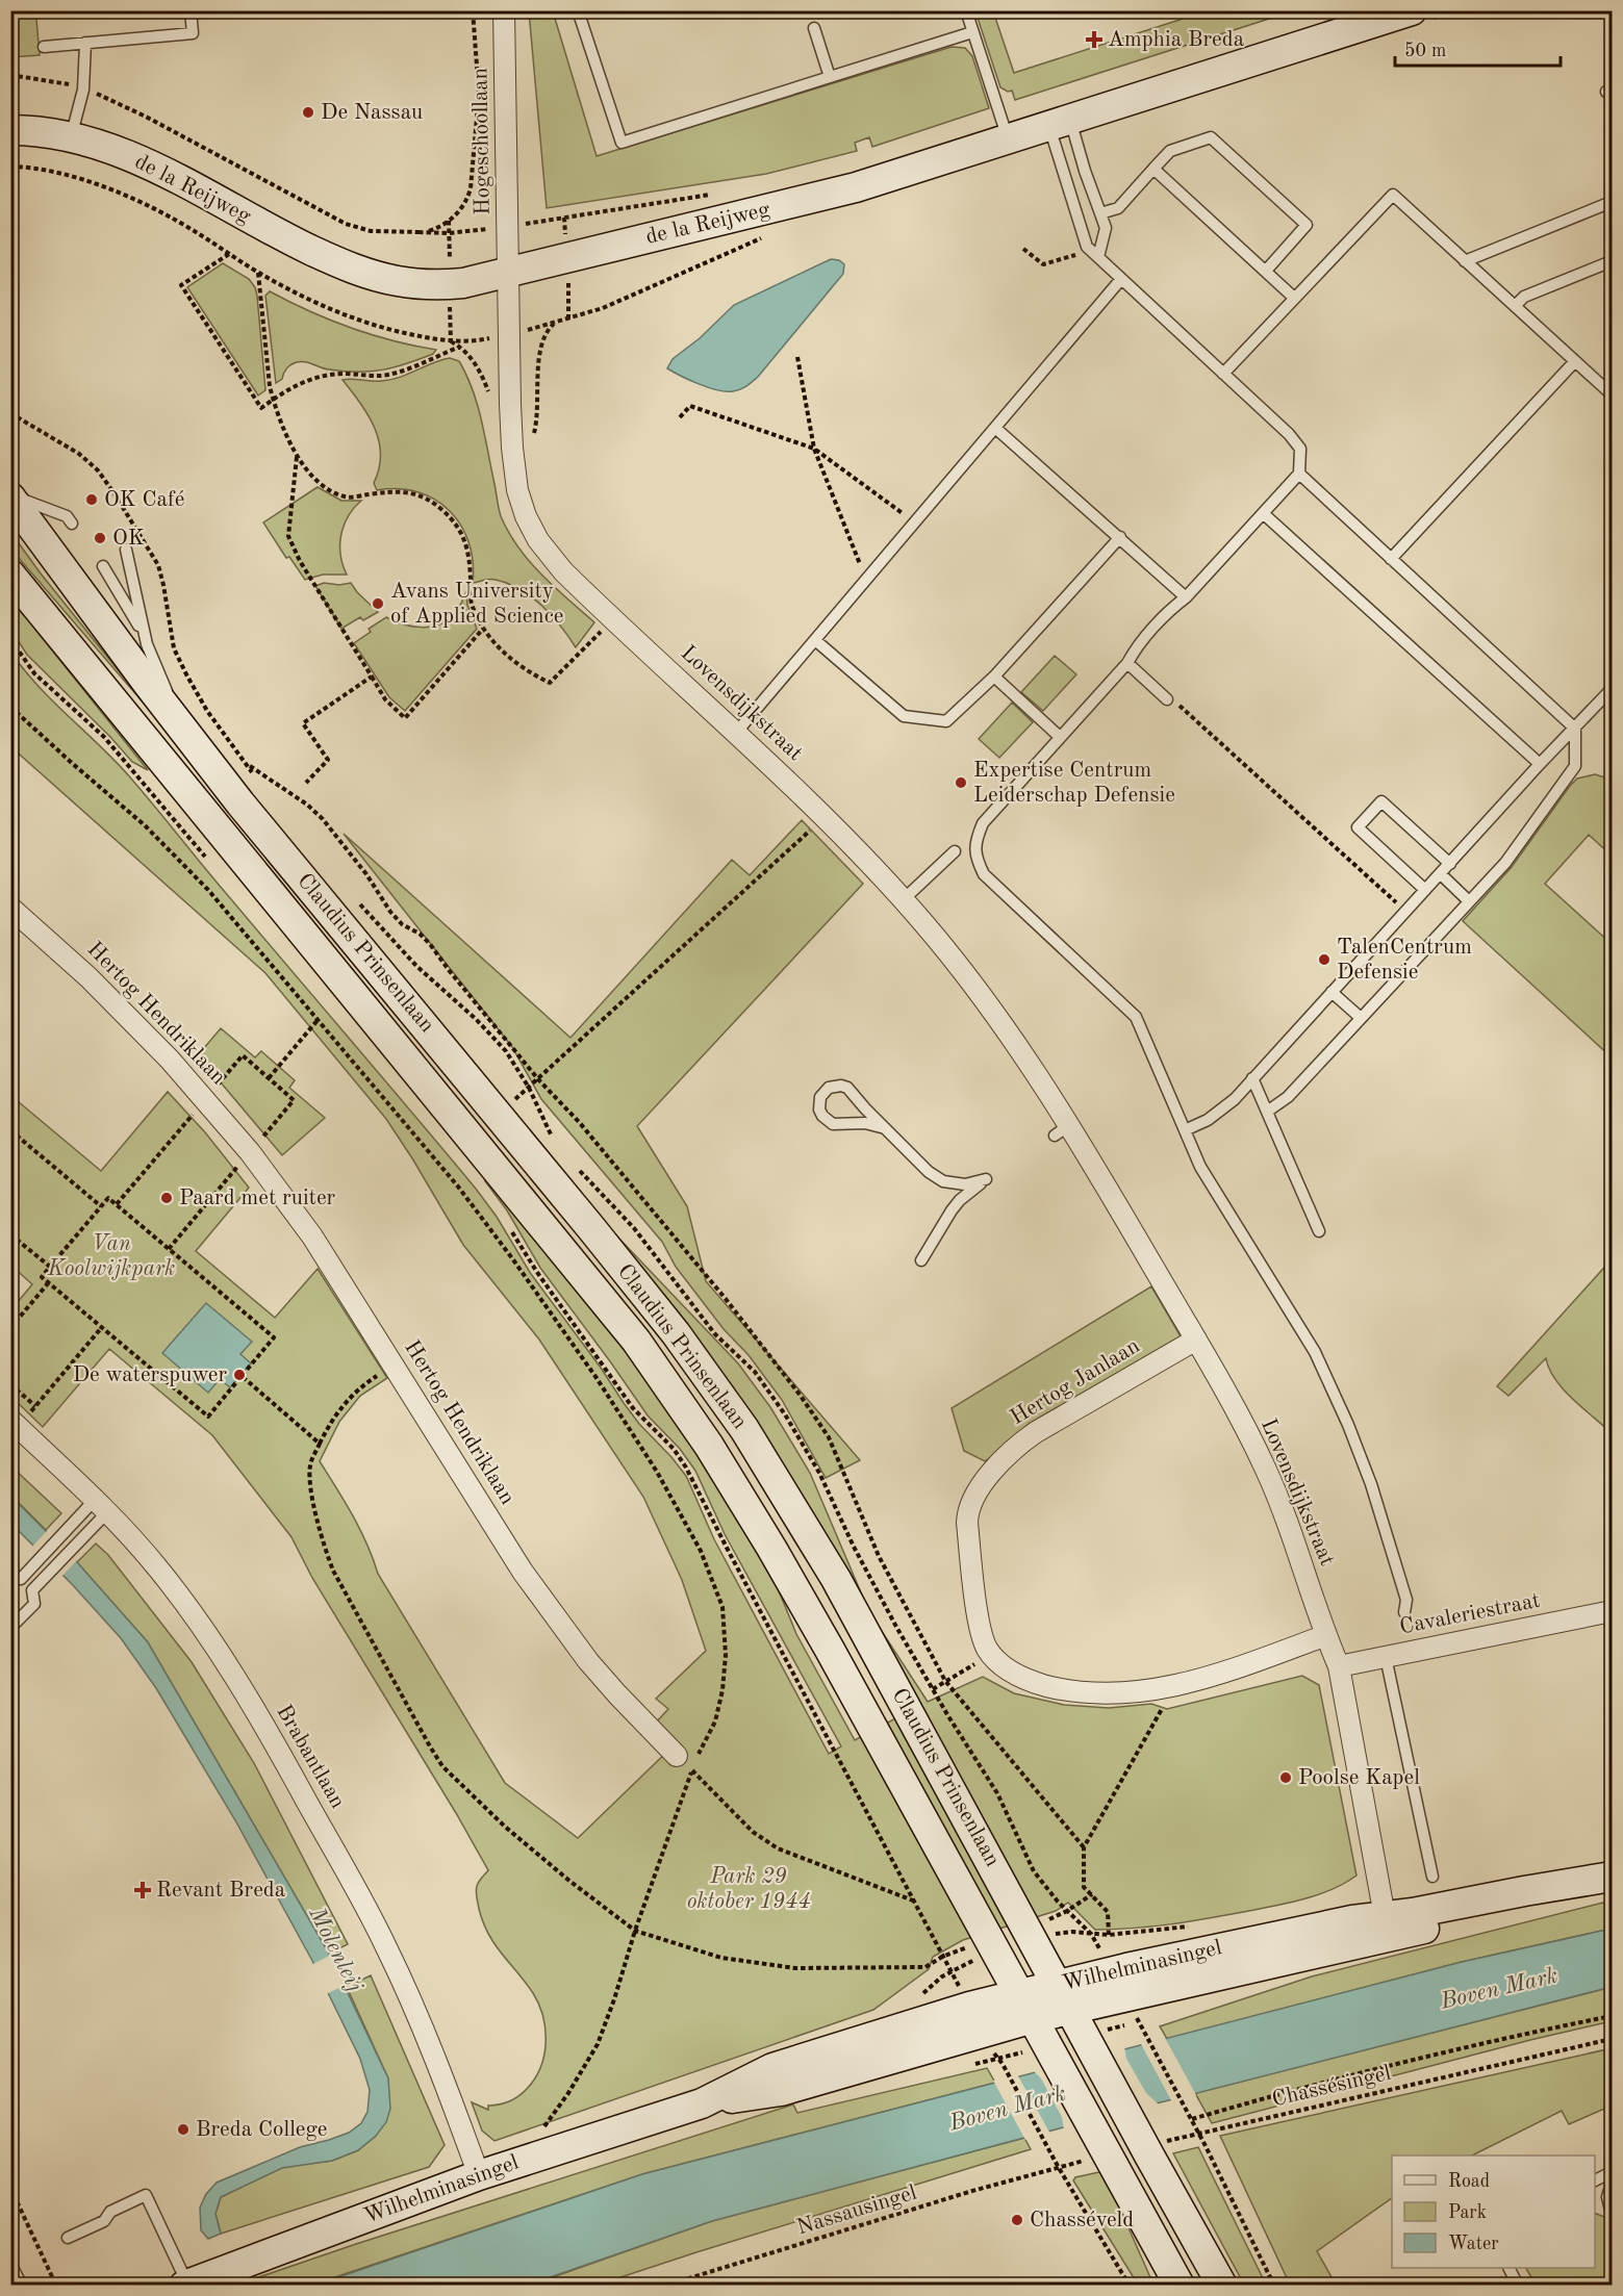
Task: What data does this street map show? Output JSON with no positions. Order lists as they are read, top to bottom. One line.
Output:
{"streets":{"main road":["de la Reijweg","Claudius Prinsenlaan","Wilhelminasingel"],"street":["Hogeschoollaan","Lovensdijkstraat","Hertog Hendriklaan","Hertog Janlaan","Cavaleriestraat","Brabantlaan"],"path":["Chassésingel","Nassausingel"]},"crossings":[["Hogeschoollaan","de la Reijweg"],["Hogeschoollaan","Lovensdijkstraat"],["de la Reijweg","Lovensdijkstraat"],["Lovensdijkstraat","Hertog Janlaan"],["Lovensdijkstraat","Cavaleriestraat"],["Lovensdijkstraat","Wilhelminasingel"],["Claudius Prinsenlaan","Wilhelminasingel"],["Claudius Prinsenlaan","Chassésingel"],["Brabantlaan","Wilhelminasingel"]],"water":["Molenleij","Boven Mark"],"parks":["Van Koolwijkpark","Park 29 oktober 1944"],"places":{"health":["Amphia Breda","Revant Breda"],"other":["De Nassau","OK Café","OK","Avans University of Applied Science","Expertise Centrum Leiderschap Defensie","TalenCentrum Defensie","Paard met ruiter","De waterspuwer","Poolse Kapel","Breda College","Chasséveld"]},"legend":["Road","Park","Water"],"scale_bar":"50 m"}
